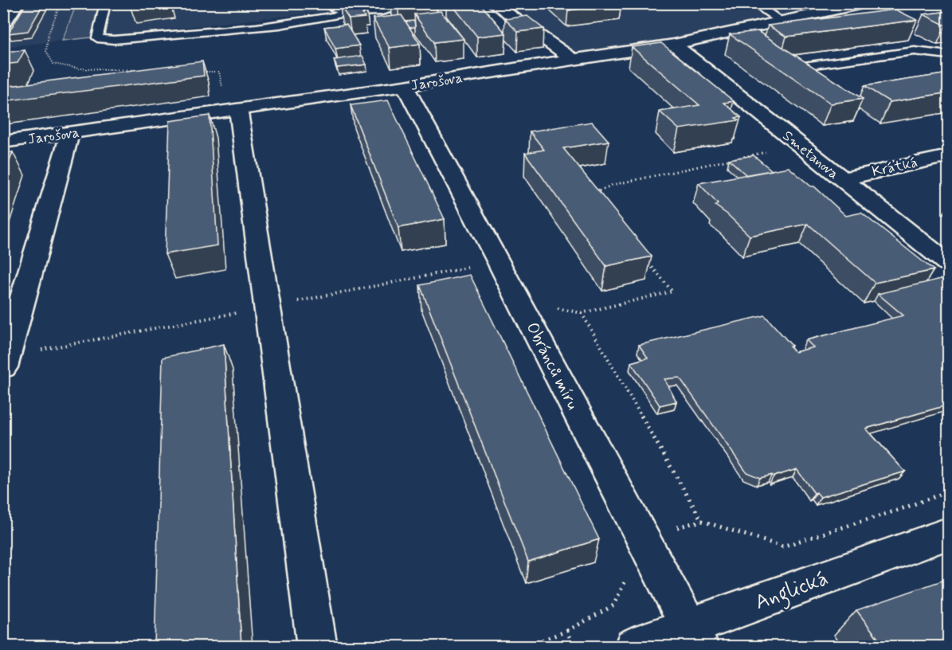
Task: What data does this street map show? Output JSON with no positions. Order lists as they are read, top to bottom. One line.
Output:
{"streets":{"street":["Jarošova","Smetanova","Krátká","Obránců míru","Anglická"]},"crossings":[["Jarošova","Smetanova"],["Jarošova","Obránců míru"],["Smetanova","Krátká"],["Obránců míru","Anglická"]]}
